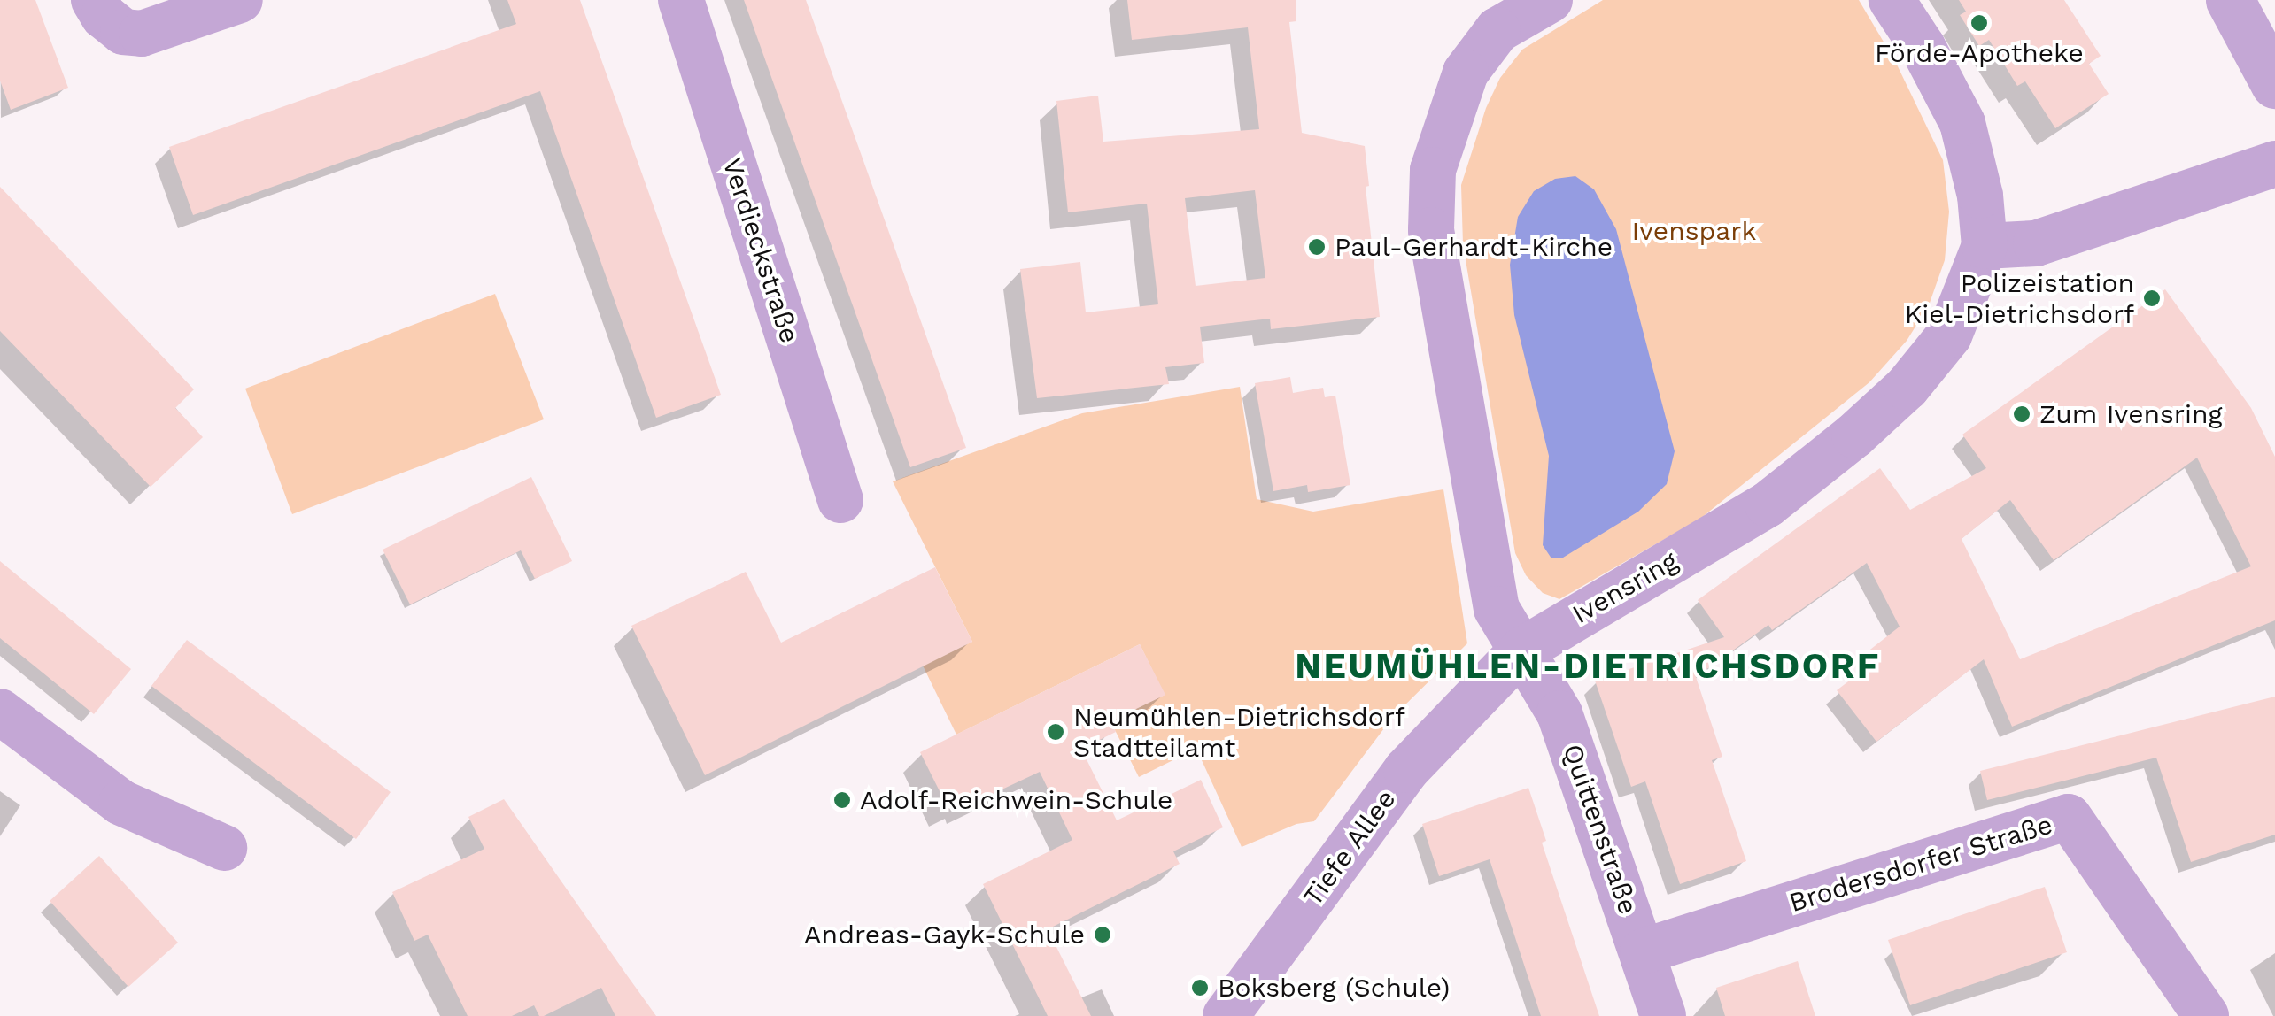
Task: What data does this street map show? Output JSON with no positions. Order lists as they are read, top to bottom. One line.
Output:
{"streets":{"street":["Verdieckstraße","Ivensring","Quittenstraße","Tiefe Allee","Brodersdorfer Straße"]},"crossings":[["Ivensring","Quittenstraße"],["Ivensring","Tiefe Allee"],["Quittenstraße","Tiefe Allee"],["Quittenstraße","Brodersdorfer Straße"]],"districts":["NEUMÜHLEN-DIETRICHSDORF"],"parks":["Ivenspark"],"places":["Förde-Apotheke","Paul-Gerhardt-Kirche","Polizeistation Kiel-Dietrichsdorf","Zum Ivensring","Neumühlen-Dietrichsdorf Stadtteilamt","Adolf-Reichwein-Schule","Andreas-Gayk-Schule","Boksberg (Schule)"]}
